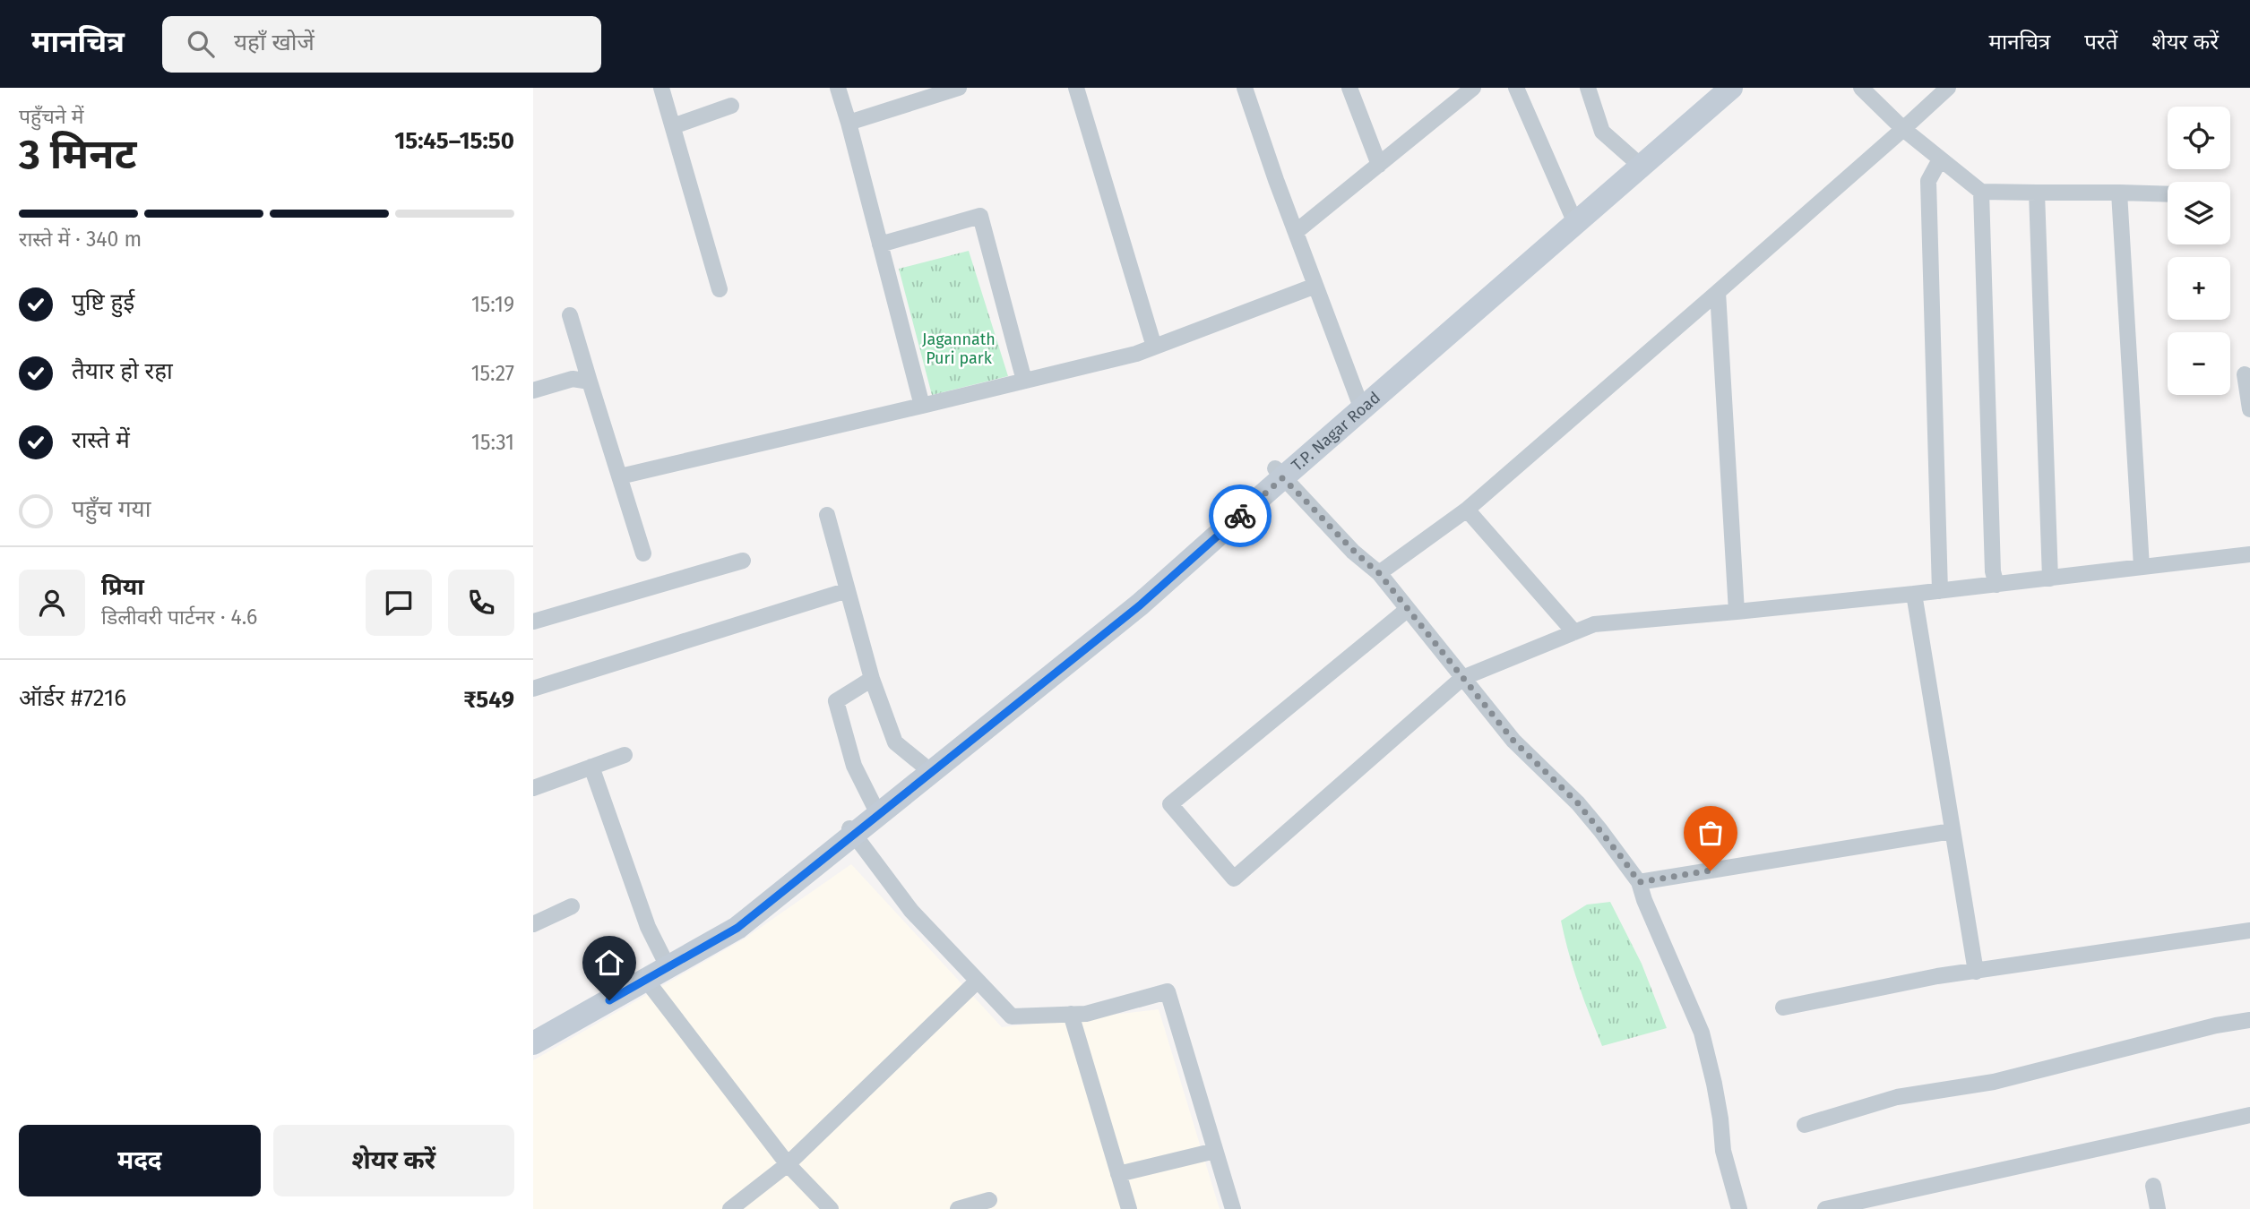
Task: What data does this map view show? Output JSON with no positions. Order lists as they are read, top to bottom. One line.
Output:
{"streets":{"main road":["T.P. Nagar Road"]},"parks":["Jagannath Puri park"],"page":{"header":"मानचित्र","search":"यहाँ खोजें","nav":["मानचित्र","परतें","शेयर करें"],"heading":["3 मिनट","पहुँचने में","15:45–15:50"],"panel":["प्रिया","डिलीवरी पार्टनर · 4.6","ऑर्डर #7216","₹549"],"map_buttons":["+","−"],"bar":"रास्ते में · 340 m","list":[["पुष्टि हुई","15:19"],["तैयार हो रहा","15:27"],["रास्ते में","15:31"],"पहुँच गया"],"buttons":["मदद","शेयर करें"]}}
